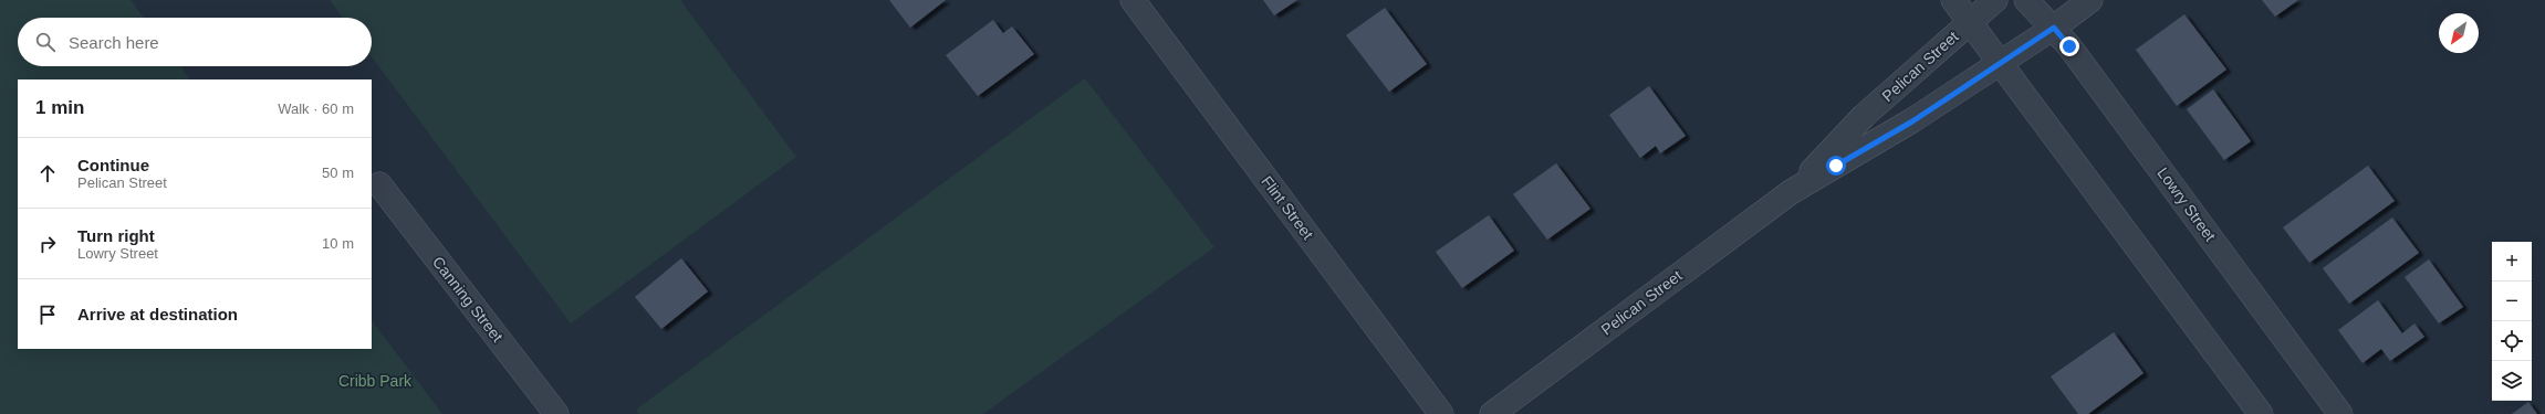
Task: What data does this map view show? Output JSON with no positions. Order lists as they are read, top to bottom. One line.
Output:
{"streets":{"street":["Pelican Street","Lowry Street","Flint Street","Canning Street"]},"crossings":[["Pelican Street","Lowry Street"]],"parks":["Cribb Park"],"north":"bottom left","page":{"search":"Search here","heading":["1 min","Walk · 60 m"],"list":[["Continue","Pelican Street","50 m"],["Turn right","Lowry Street","10 m"],"Arrive at destination"],"map_buttons":["+","−"]}}
